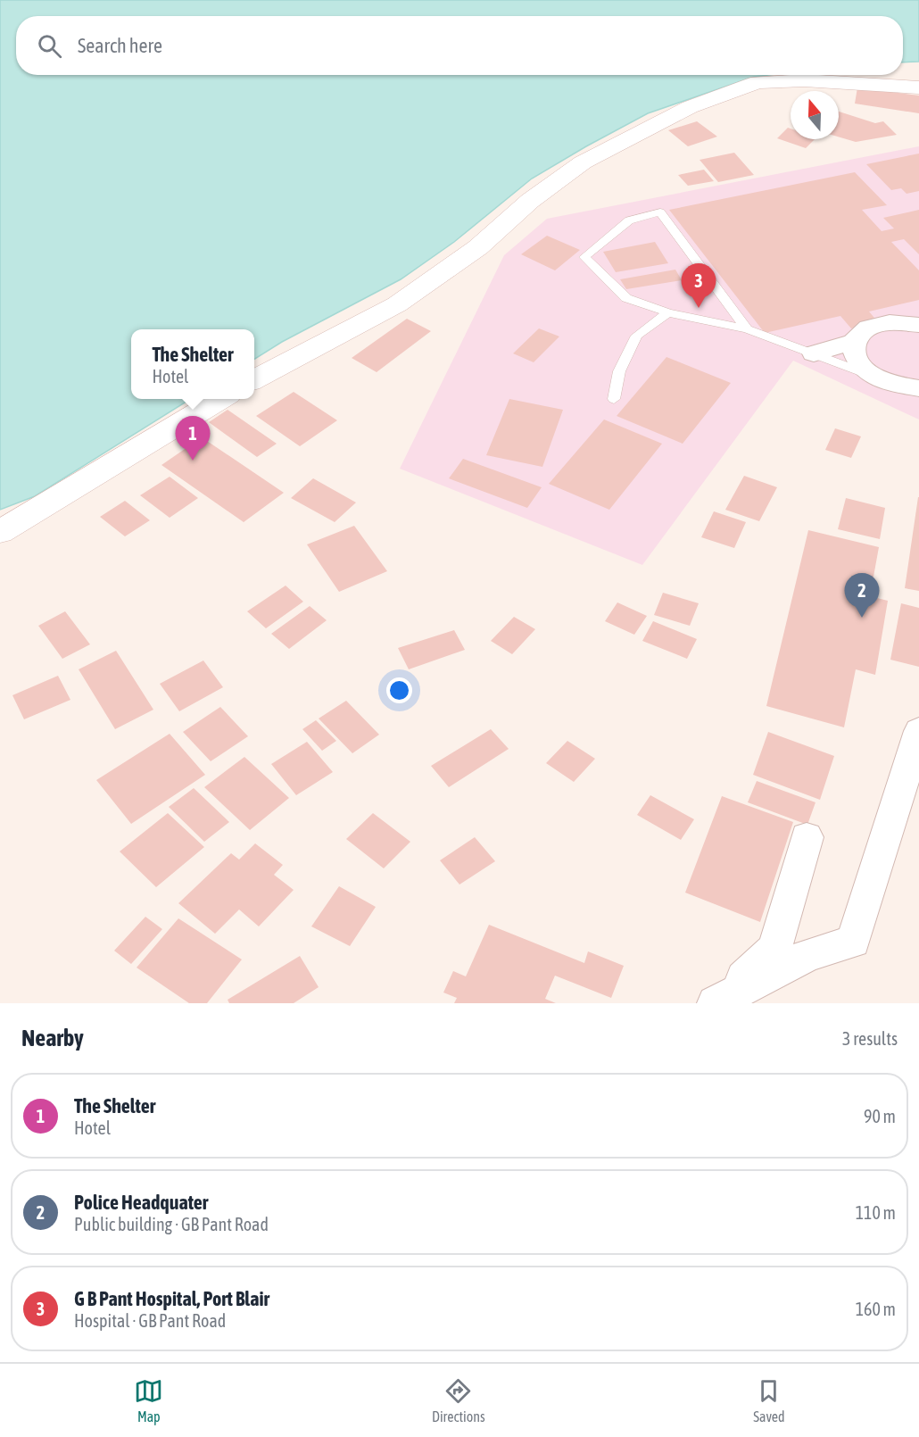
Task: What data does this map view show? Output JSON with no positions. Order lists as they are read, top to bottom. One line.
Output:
{"north":"top","page":{"search":"Search here","pins":["3","1","2"],"popup":["The Shelter","Hotel"],"heading":["Nearby","3 results"],"list":[{"mark":"1","name":"The Shelter","note":"Hotel","value":"90 m"},{"mark":"2","name":"Police Headquater","note":"Public building · GB Pant Road","value":"110 m"},{"mark":"3","name":"G B Pant Hospital, Port Blair","note":"Hospital · GB Pant Road","value":"160 m"}],"nav":["Map","Directions","Saved"]}}
